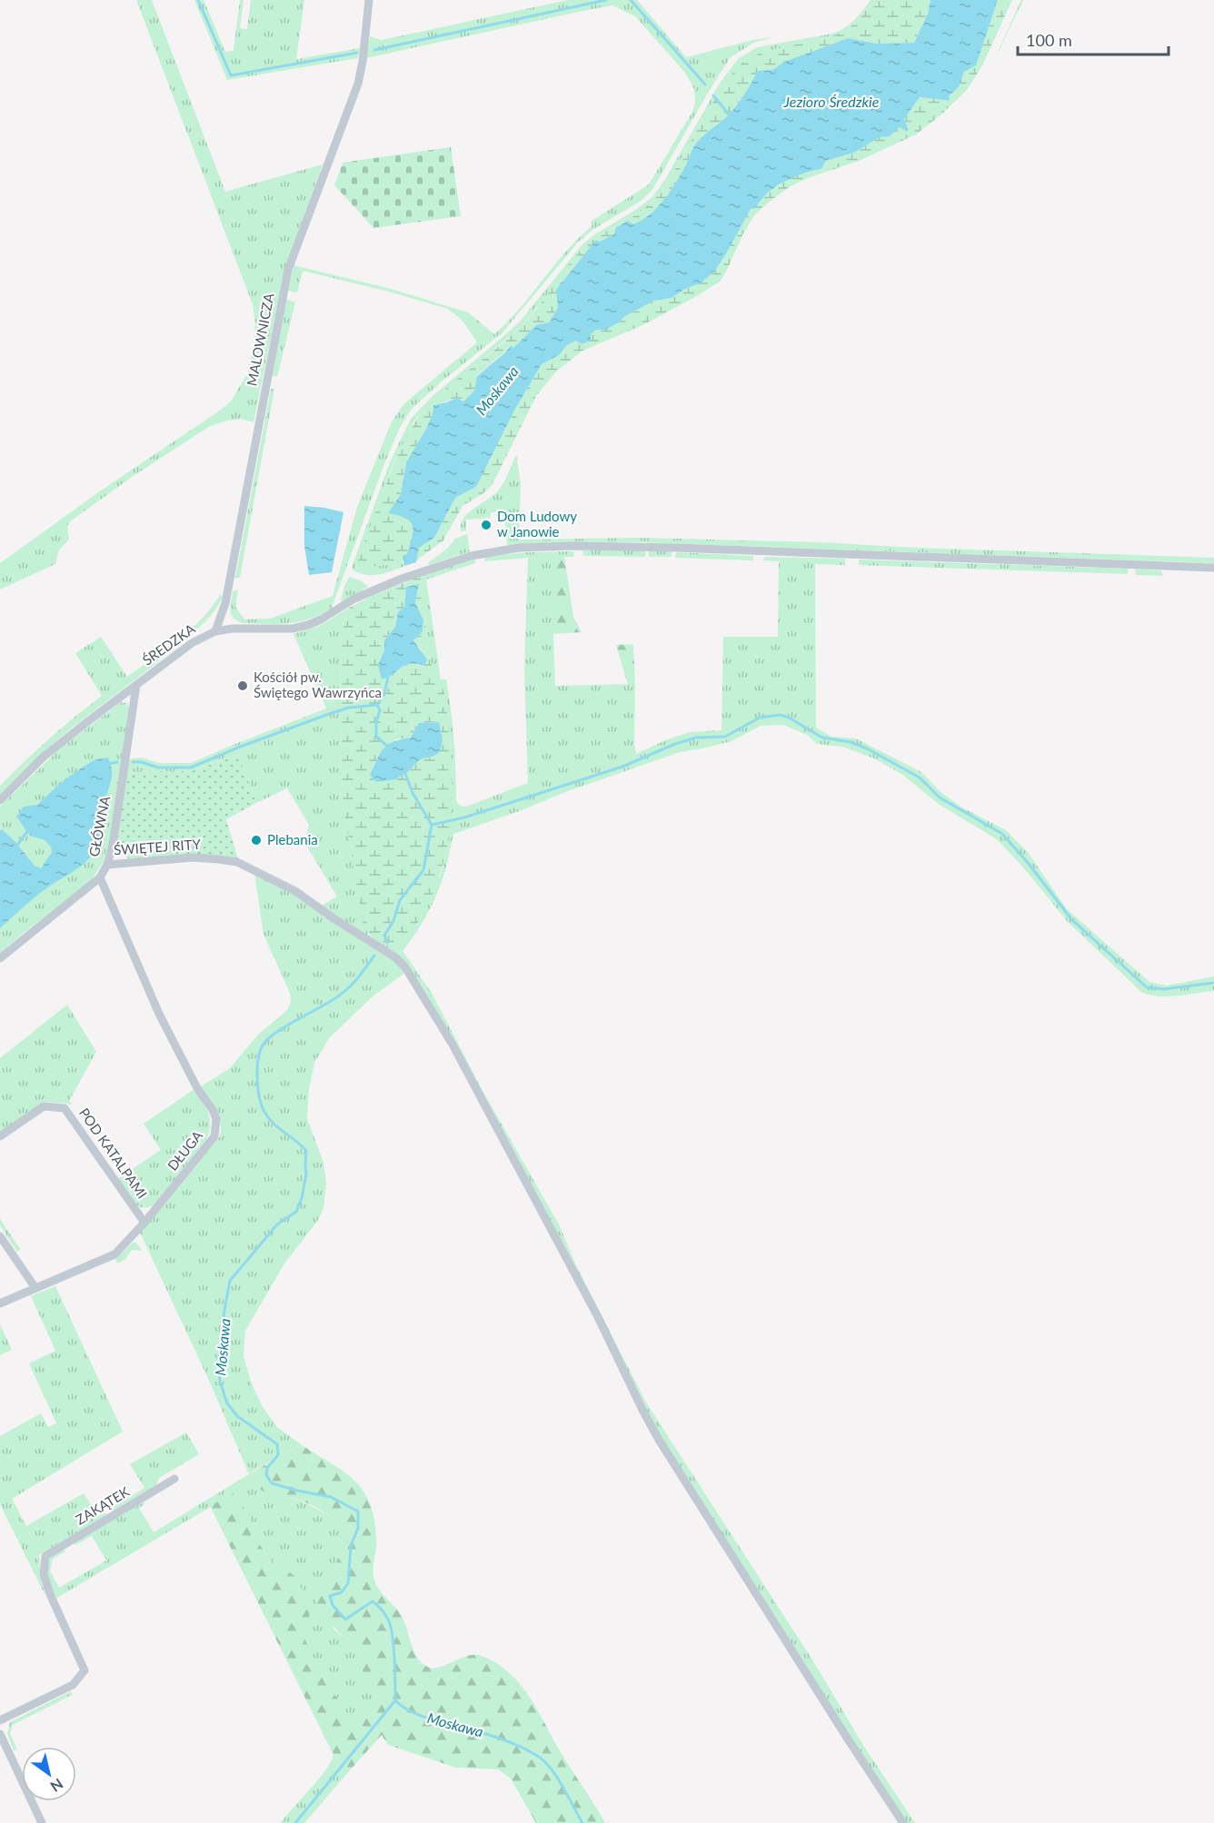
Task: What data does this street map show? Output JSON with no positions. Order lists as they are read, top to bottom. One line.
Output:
{"streets":{"street":["MALOWNICZA","ŚREDZKA","GŁÓWNA","ŚWIĘTEJ RITY","DŁUGA","POD KATALPAMI","ZAKĄTEK"]},"crossings":[["MALOWNICZA","ŚREDZKA"],["ŚREDZKA","GŁÓWNA"],["GŁÓWNA","ŚWIĘTEJ RITY"],["GŁÓWNA","DŁUGA"],["DŁUGA","POD KATALPAMI"]],"water":["Jezioro Średzkie","Moskawa"],"places":["Dom Ludowy w Janowie","Kościół pw. Świętego Wawrzyńca","Plebania"],"scale_bar":"100 m","north":"bottom right"}
